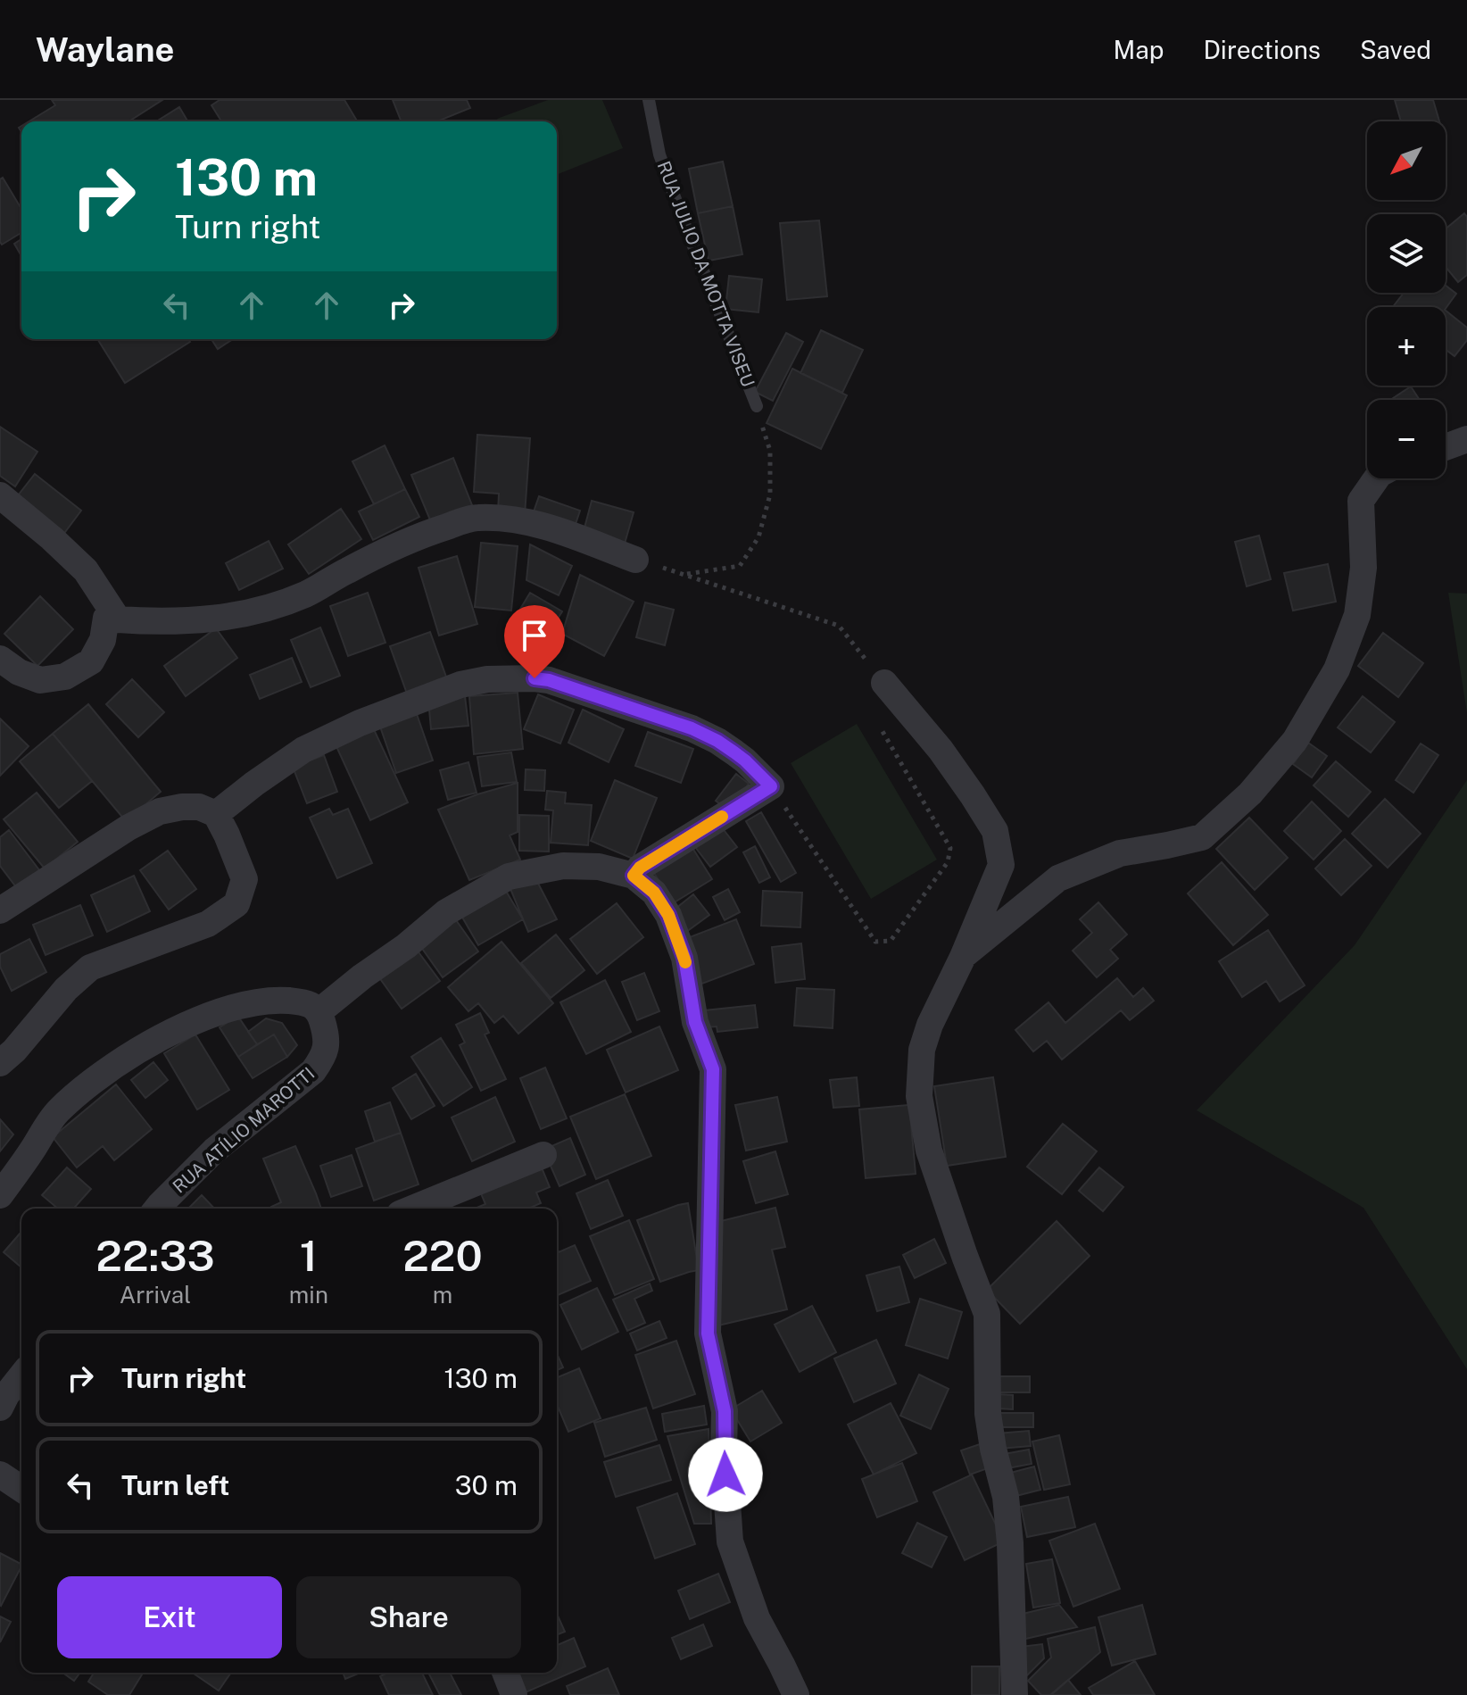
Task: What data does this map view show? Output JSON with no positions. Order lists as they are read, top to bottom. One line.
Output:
{"streets":{"street":["RUA ATÍLIO MAROTTI"],"lane":["RUA JULIO DA MOTTA VISEU"]},"north":"bottom left","page":{"header":"Waylane","nav":["Map","Directions","Saved"],"map_buttons":["+","−"],"turn":["130 m","Turn right"],"eta":["22:33","Arrival","1","min","220","m"],"list":[{"name":"Turn right","value":"130 m"},{"name":"Turn left","value":"30 m"}],"buttons":["Exit","Share"]}}
